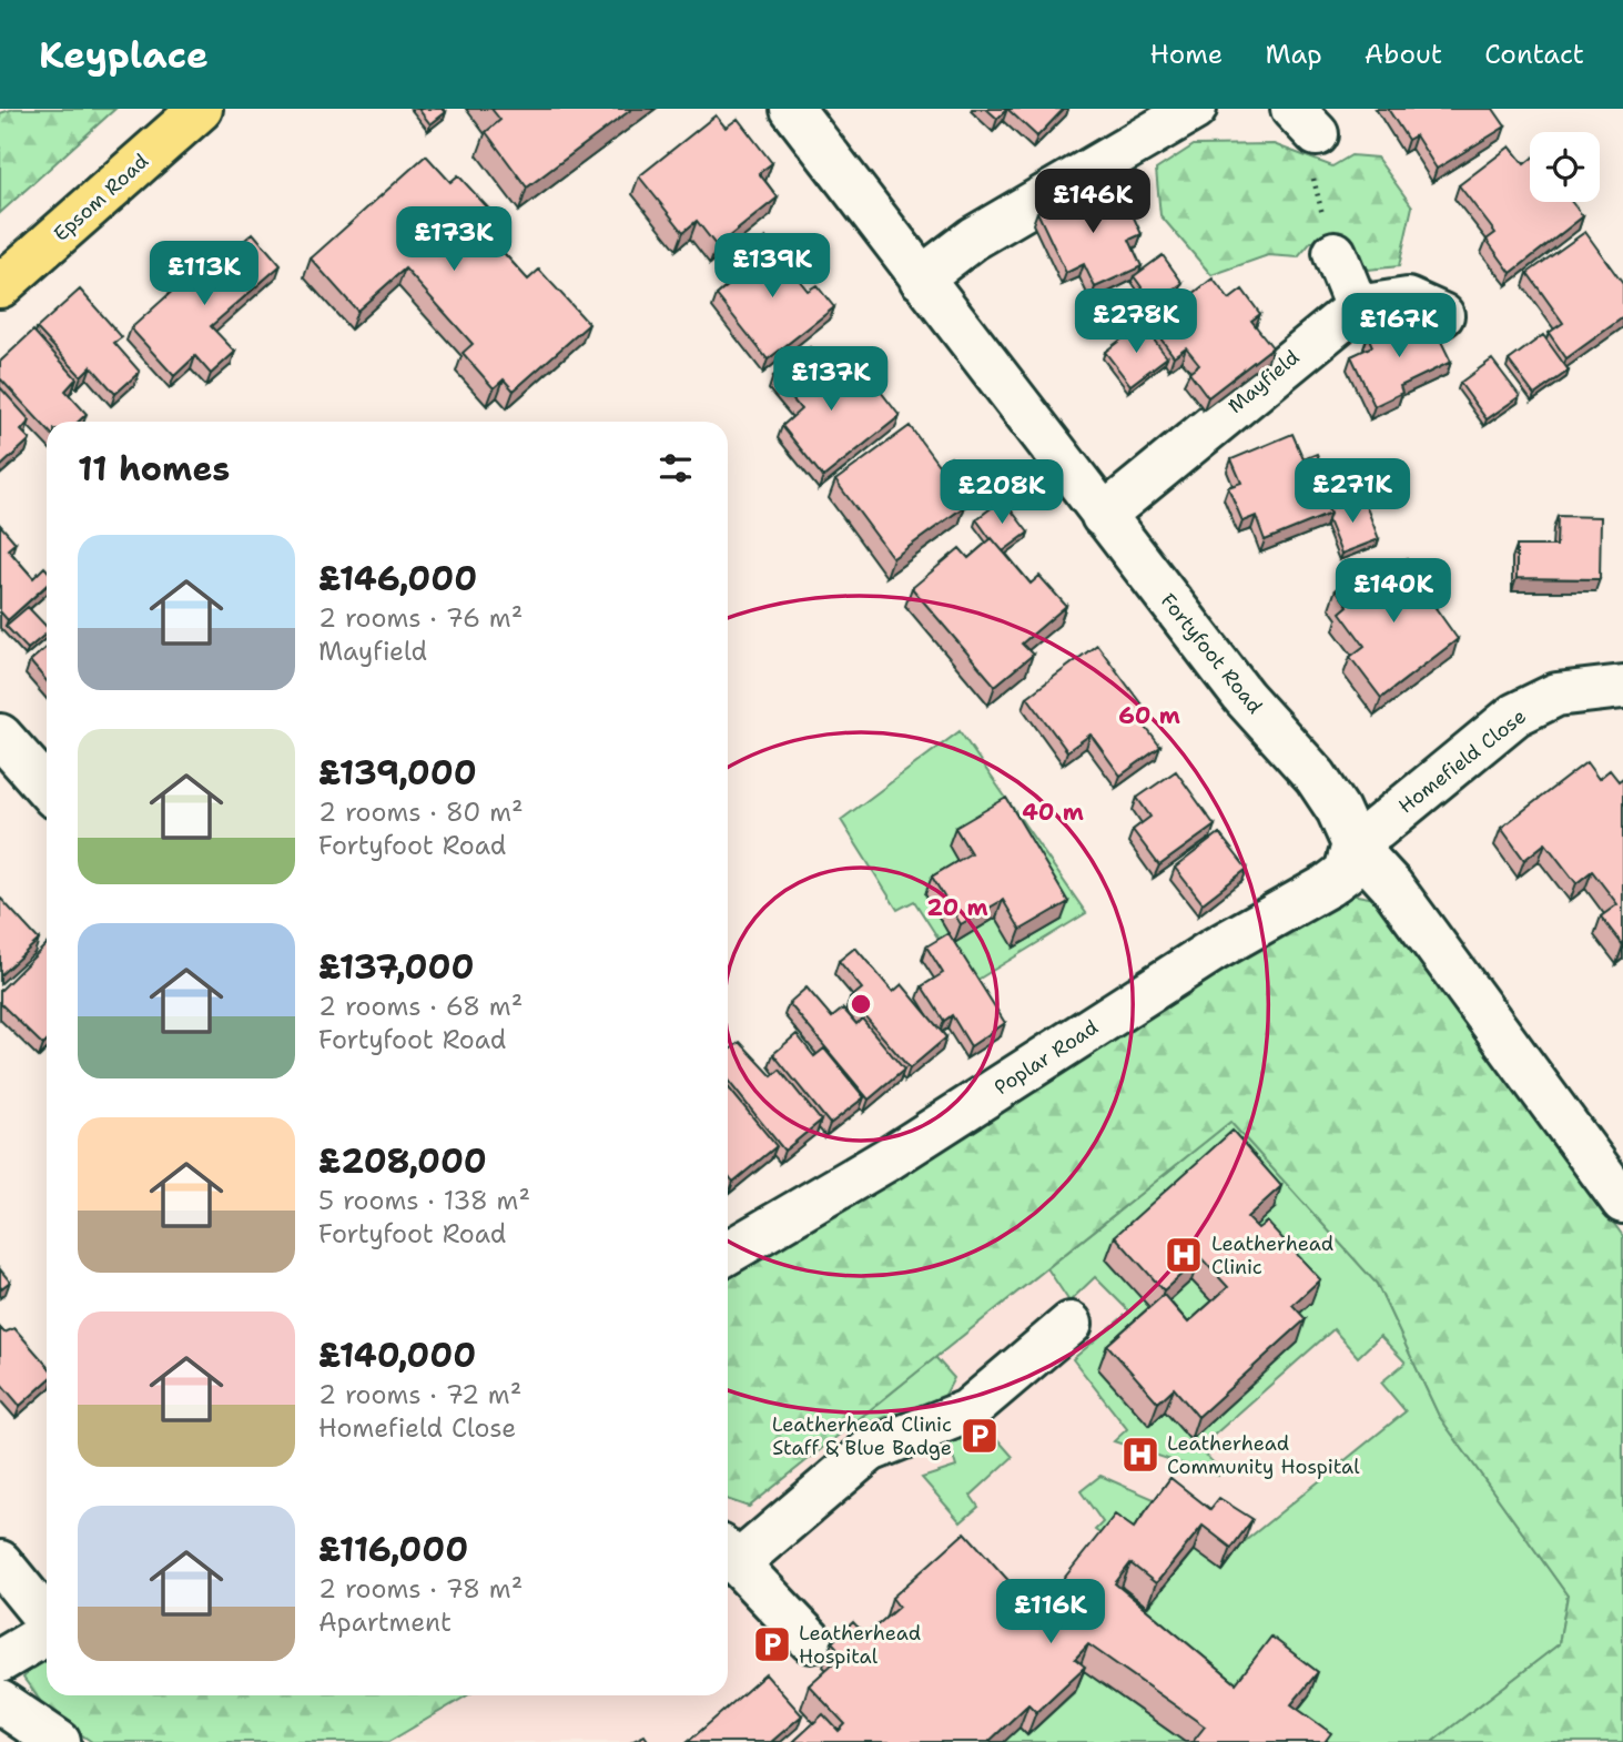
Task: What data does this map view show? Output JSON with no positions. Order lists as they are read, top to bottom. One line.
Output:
{"streets":{"main road":["Epsom Road"],"street":["Mayfield","Fortyfoot Road","Homefield Close","Poplar Road"]},"crossings":[["Mayfield","Fortyfoot Road"],["Fortyfoot Road","Homefield Close"],["Fortyfoot Road","Poplar Road"],["Homefield Close","Poplar Road"]],"places":{"hospital":["Leatherhead Clinic","Leatherhead Community Hospital"],"parking":["Leatherhead Clinic Staff & Blue Badge","Leatherhead Hospital"]},"page":{"header":"Keyplace","nav":["Home","Map","About","Contact"],"price":["£146K","£173K","£139K","£113K","£278K","£167K","£137K","£271K","£208K","£140K","£116K"],"heading":"11 homes","list":[{"name":"£146,000","note":"2 rooms · 76 m² · Mayfield"},{"name":"£139,000","note":"2 rooms · 80 m² · Fortyfoot Road"},{"name":"£137,000","note":"2 rooms · 68 m² · Fortyfoot Road"},{"name":"£208,000","note":"5 rooms · 138 m² · Fortyfoot Road"},{"name":"£140,000","note":"2 rooms · 72 m² · Homefield Close"},{"name":"£116,000","note":"2 rooms · 78 m² · Apartment"}]},"rings":["60 m","40 m","20 m"]}
